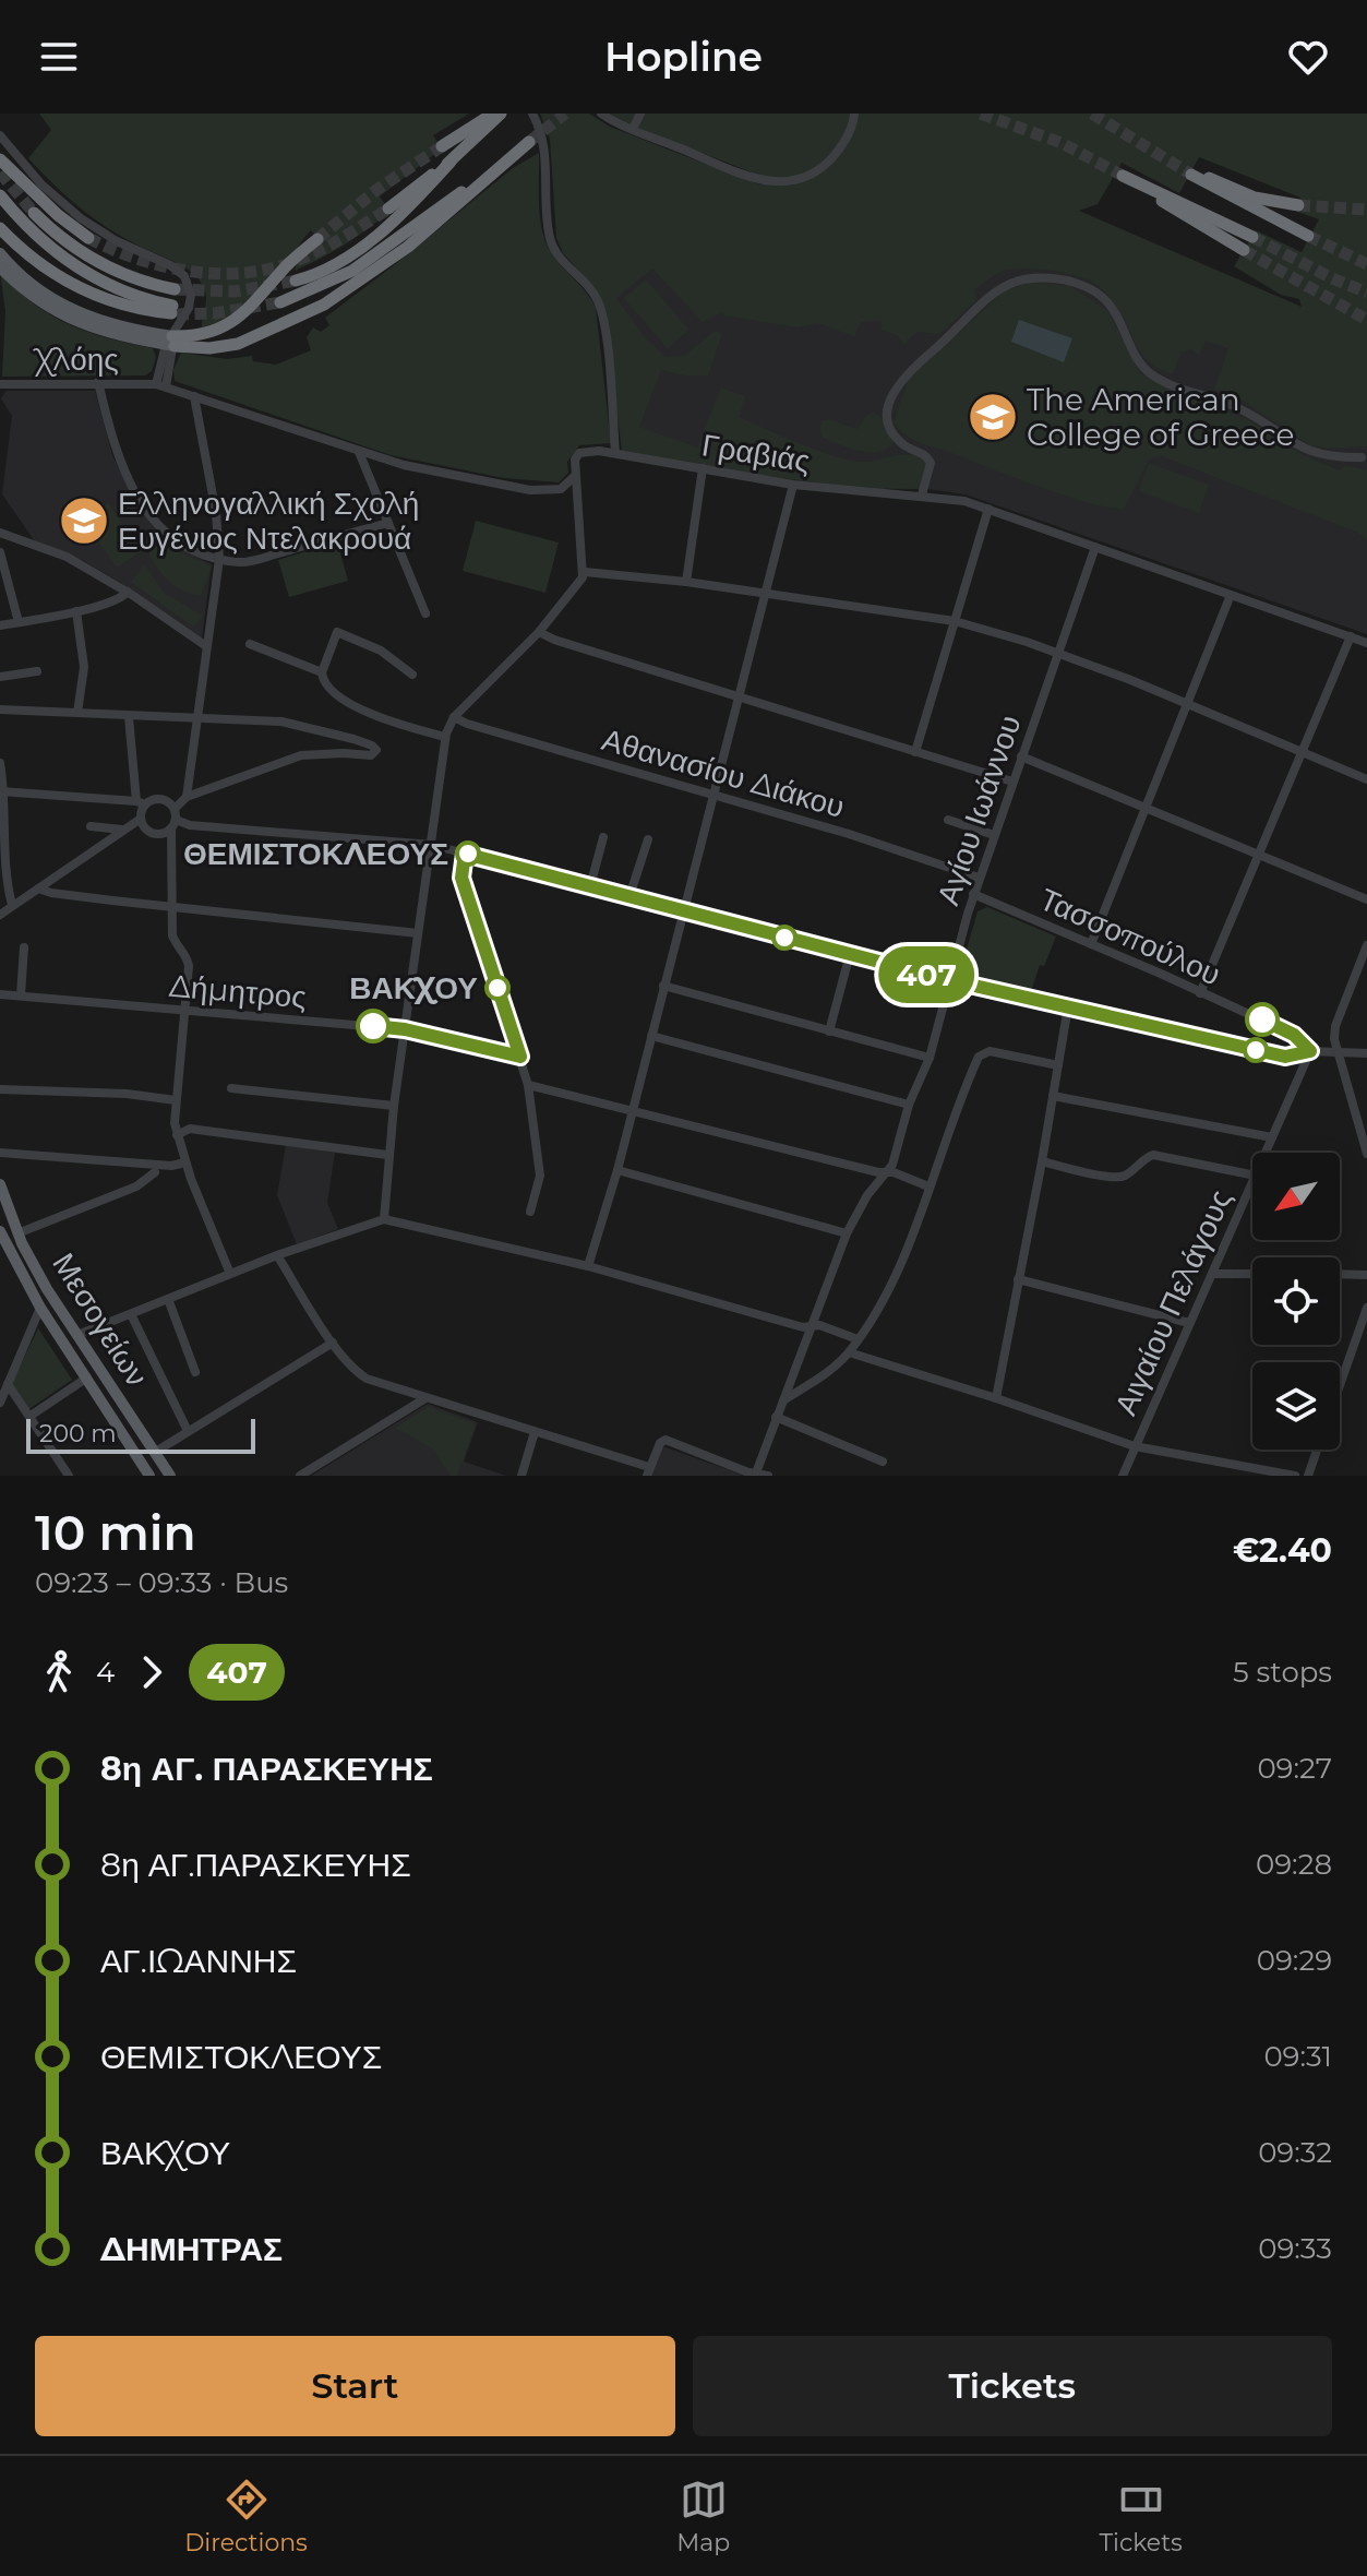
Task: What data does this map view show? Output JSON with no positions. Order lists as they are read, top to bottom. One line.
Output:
{"streets":{"main road":["Μεσογείων"],"street":["Χλόης","Γραβιάς","Αθανασίου Διάκου","Αγίου Ιωάννου","Τασσοπούλου","Δήμητρος","Αιγαίου Πελάγους"]},"crossings":[["Χλόης","Γραβιάς"],["Γραβιάς","Αγίου Ιωάννου"],["Αθανασίου Διάκου","Αγίου Ιωάννου"],["Αγίου Ιωάννου","Τασσοπούλου"],["Τασσοπούλου","Αιγαίου Πελάγους"]],"places":{"school or university":["The American College of Greece","Ελληνογαλλική Σχολή Ευγένιος Ντελακρουά"],"other":["ΘΕΜΙΣΤΟΚΛΕΟΥΣ","ΒΑΚΧΟΥ"]},"lines":["bus line 407"],"scale_bar":"200 m","north":"bottom left","page":{"header":"Hopline","on_map":"407","scale":"200 m","heading":["10 min","09:23 – 09:33 · Bus","€2.40"],"legs":["4","407","5 stops"],"list":[{"name":"8η ΑΓ. ΠΑΡΑΣΚΕΥΗΣ","value":"09:27"},{"name":"8η ΑΓ.ΠΑΡΑΣΚΕΥΗΣ","value":"09:28"},{"name":"ΑΓ.ΙΩΑΝΝΗΣ","value":"09:29"},{"name":"ΘΕΜΙΣΤΟΚΛΕΟΥΣ","value":"09:31"},{"name":"ΒΑΚΧΟΥ","value":"09:32"},{"name":"ΔΗΜΗΤΡΑΣ","value":"09:33"}],"buttons":["Start","Tickets"],"tabs":["Directions","Map","Tickets"]}}
